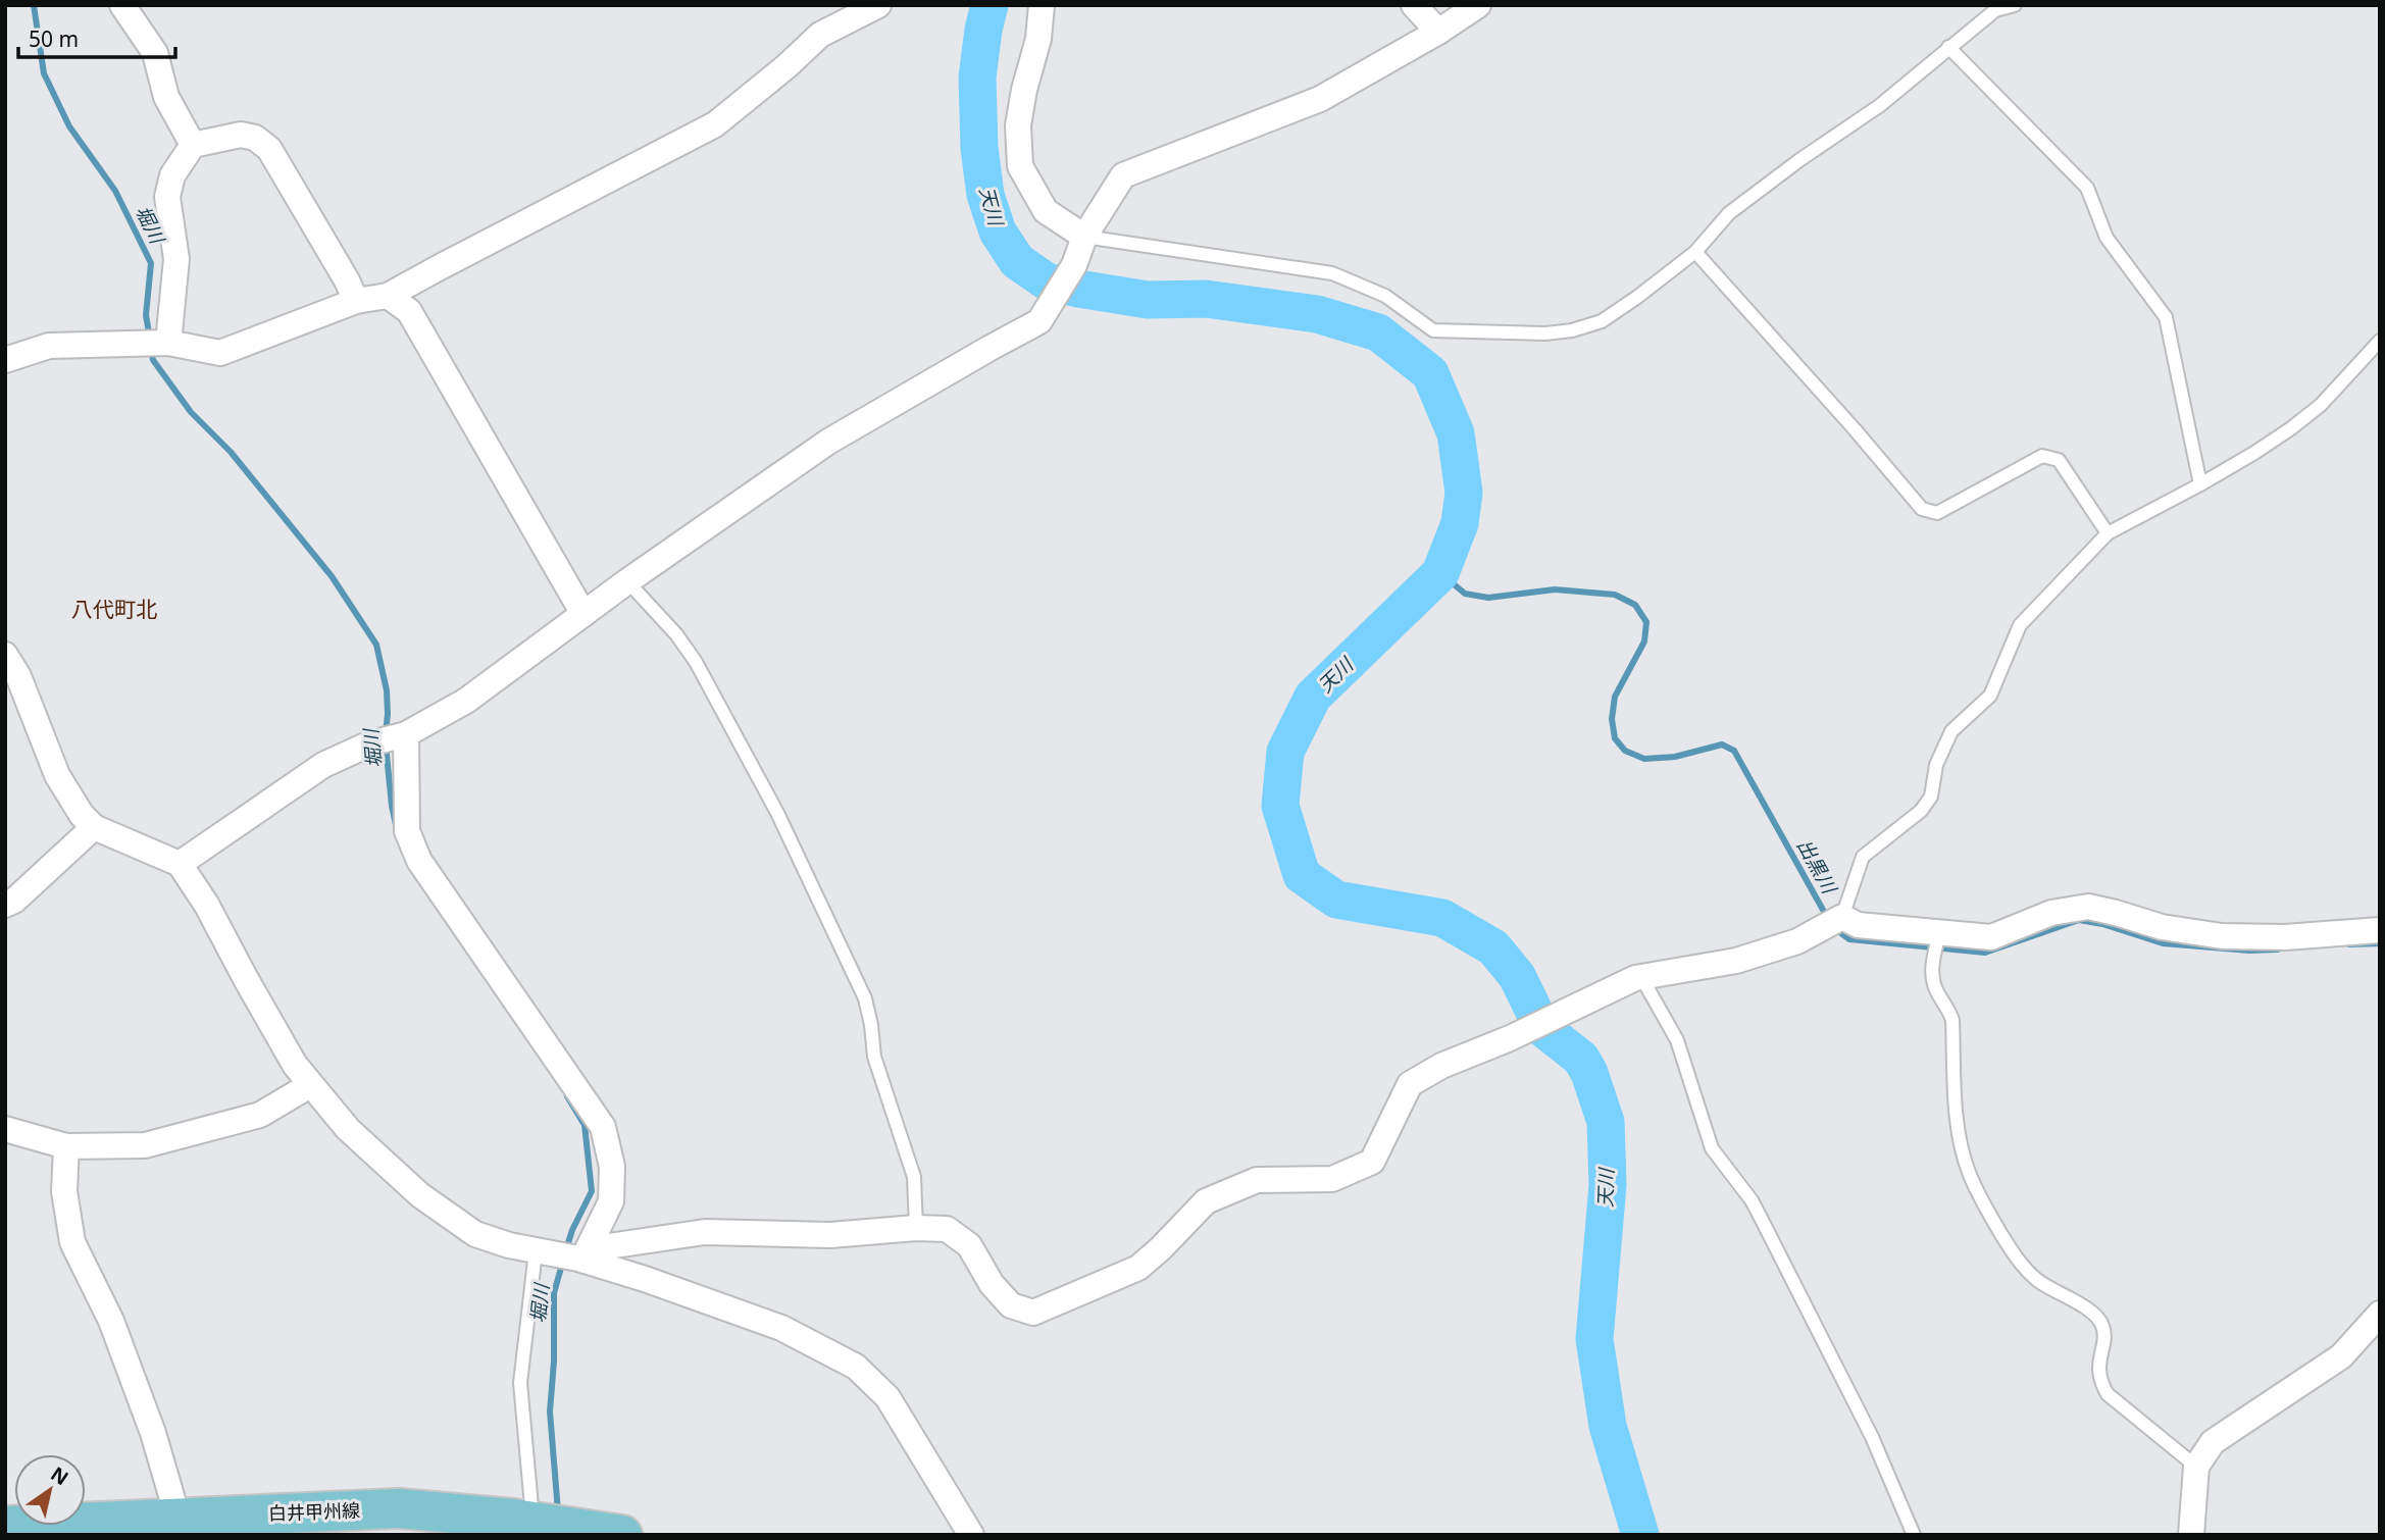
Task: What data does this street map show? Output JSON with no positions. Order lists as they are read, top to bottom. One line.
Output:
{"streets":{"main road":["白井甲州線"]},"districts":["八代町北"],"water":["天川","堀川","出黒川"],"scale_bar":"50 m","north":"top right"}
